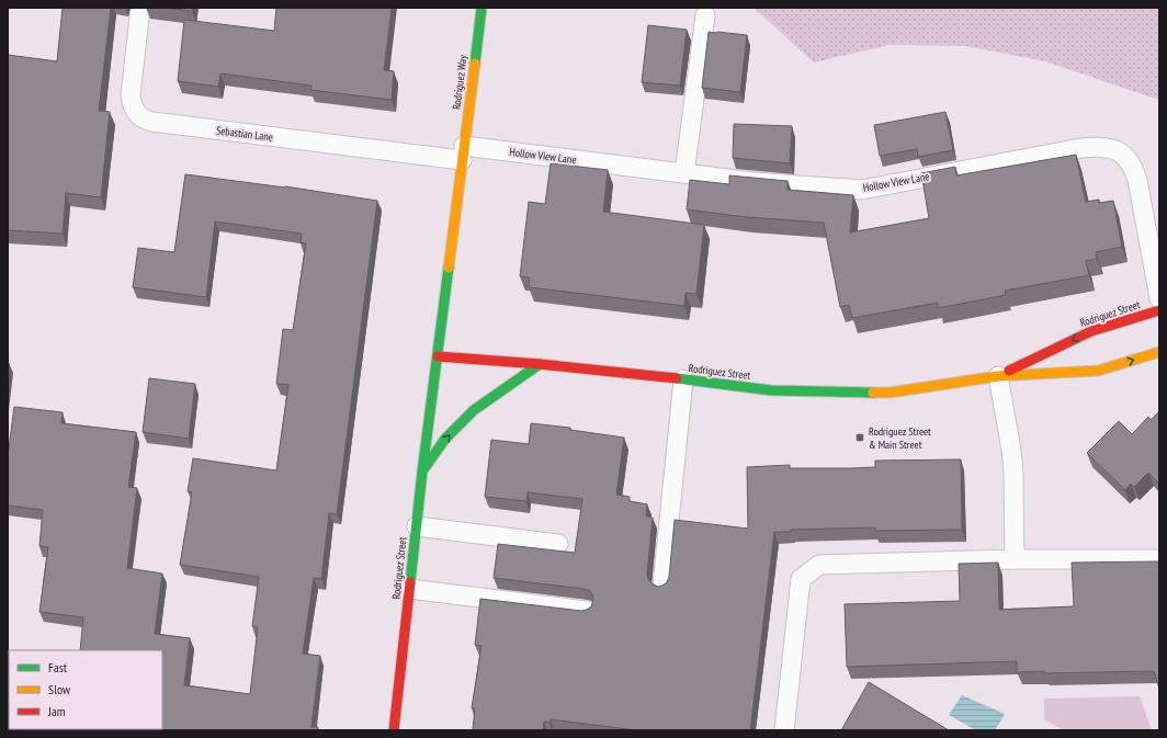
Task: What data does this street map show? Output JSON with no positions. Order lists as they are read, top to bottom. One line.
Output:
{"streets":{"street":["Rodriguez Way","Rodriguez Street"],"lane":["Sebastian Lane","Hollow View Lane"]},"crossings":[["Rodriguez Way","Sebastian Lane"],["Rodriguez Way","Hollow View Lane"],["Rodriguez Way","Rodriguez Street"],["Sebastian Lane","Hollow View Lane"],["Sebastian Lane","Rodriguez Street"],["Hollow View Lane","Rodriguez Street"]],"places":{"transit":["Rodriguez Street & Main Street"]},"legend":["Fast","Slow","Jam"]}
